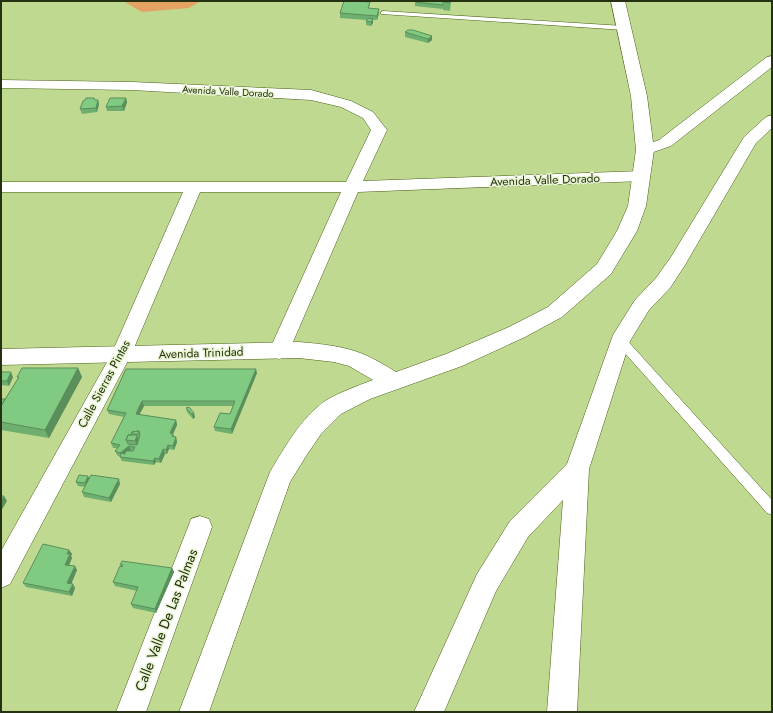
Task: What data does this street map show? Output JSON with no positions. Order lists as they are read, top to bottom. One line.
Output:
{"streets":{"main road":["Avenida Trinidad"],"street":["Avenida Valle Dorado","Calle Sierras Pintas","Calle Valle De Las Palmas"]},"crossings":[["Avenida Valle Dorado","Calle Sierras Pintas"],["Avenida Trinidad","Calle Sierras Pintas"]]}
